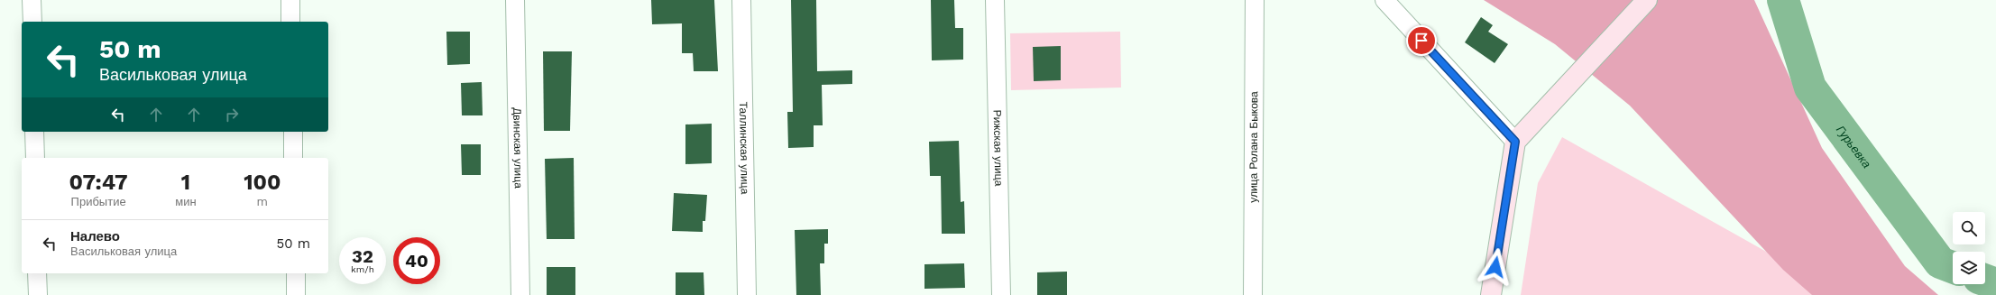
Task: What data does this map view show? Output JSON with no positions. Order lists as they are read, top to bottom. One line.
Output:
{"streets":{"street":["Таллинская улица","Двинская улица","Рижская улица","улица Ролана Быкова"]},"water":["Гурьевка"],"page":{"turn":["50 m","Васильковая улица"],"eta":["07:47","Прибытие","1","мин","100","m"],"list":[{"name":"Налево","note":"Васильковая улица","value":"50 m"}],"speed":"32 km/h","limit":"40"}}
